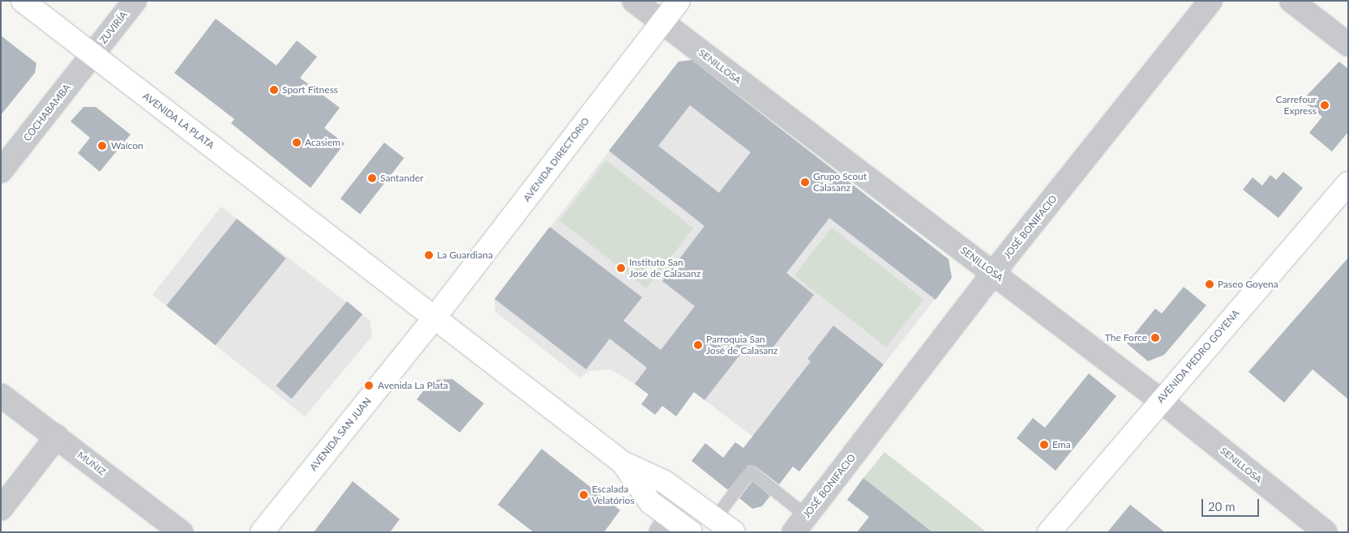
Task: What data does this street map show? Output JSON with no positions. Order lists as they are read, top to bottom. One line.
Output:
{"streets":{"main road":["AVENIDA LA PLATA","AVENIDA DIRECTORIO","AVENIDA PEDRO GOYENA","AVENIDA SAN JUAN"],"street":["ZUVIRÍA","SENILLOSA","COCHABAMBA","JOSÉ BONIFACIO","MUÑIZ"]},"crossings":[["ZUVIRÍA","COCHABAMBA"],["ZUVIRÍA","AVENIDA LA PLATA"],["SENILLOSA","AVENIDA DIRECTORIO"],["SENILLOSA","JOSÉ BONIFACIO"],["SENILLOSA","AVENIDA PEDRO GOYENA"],["COCHABAMBA","AVENIDA LA PLATA"],["AVENIDA LA PLATA","AVENIDA DIRECTORIO"],["AVENIDA LA PLATA","AVENIDA SAN JUAN"],["AVENIDA DIRECTORIO","AVENIDA SAN JUAN"]],"places":["Sport Fitness","Carrefour Express","Acasiem","Waícon","Santander","Grupo Scout Calasanz","La Guardiana","Instituto San José de Calasanz","Paseo Goyena","The Force","Parroquia San José de Calasanz","Avenida La Plata","Ema","Escalada Velatórios"],"scale_bar":"20 m"}
